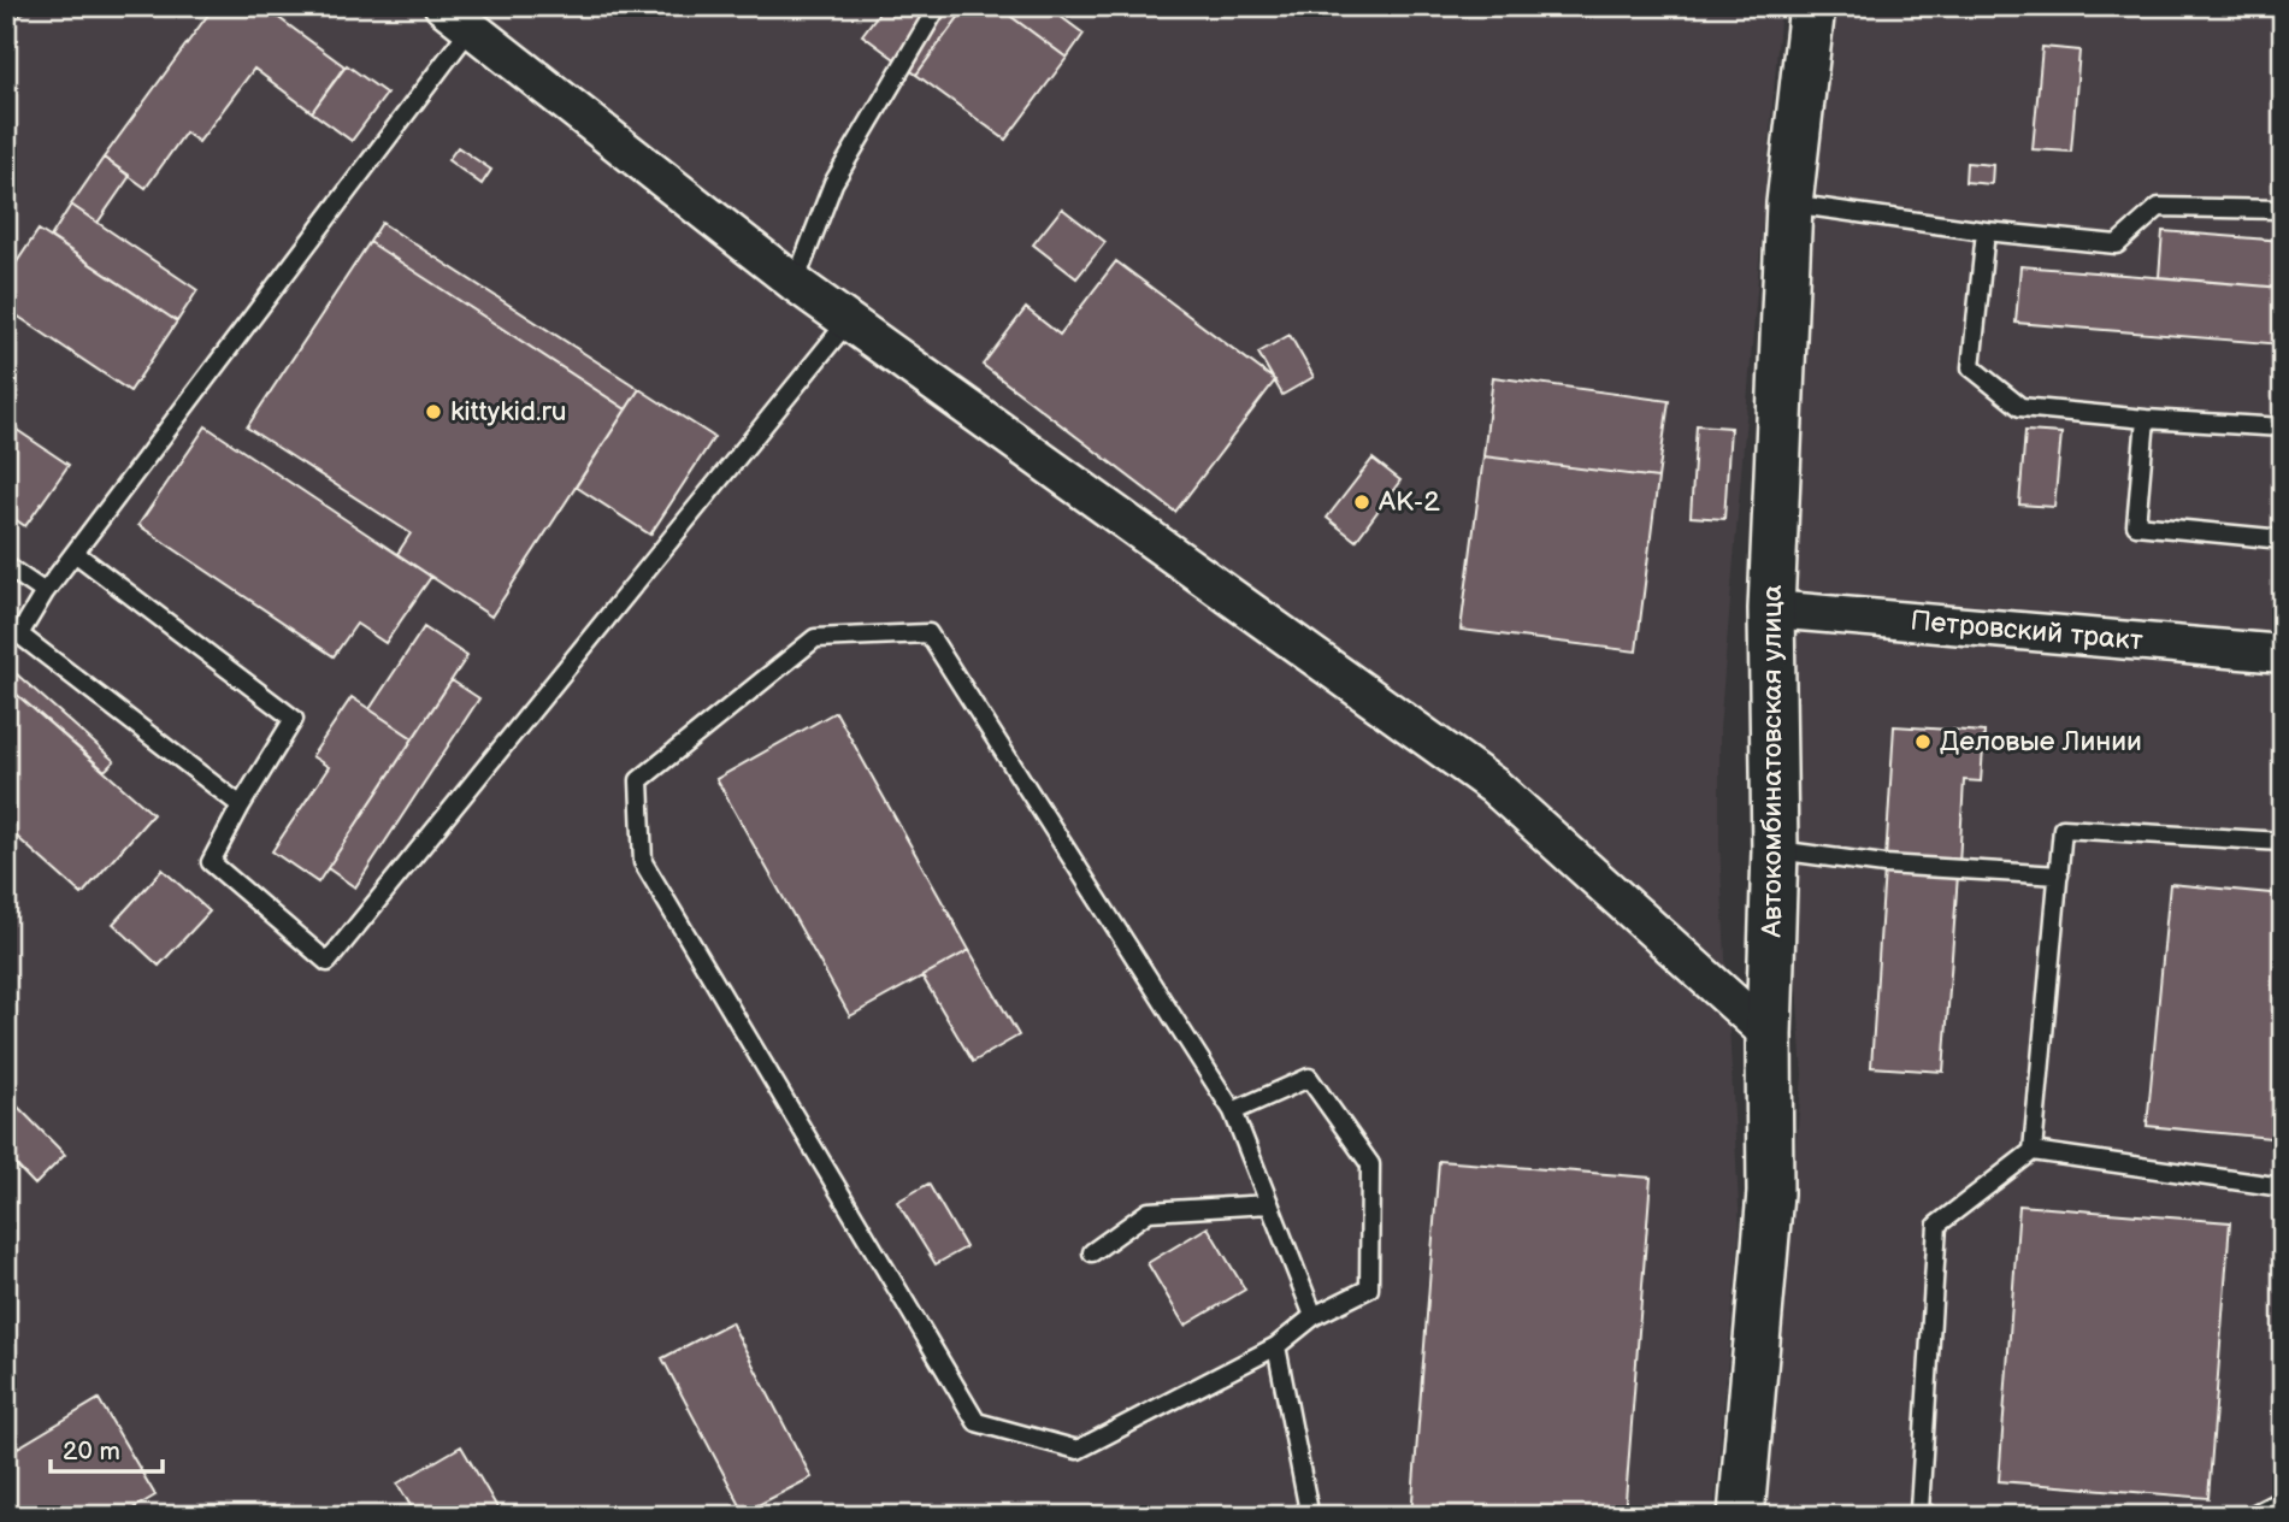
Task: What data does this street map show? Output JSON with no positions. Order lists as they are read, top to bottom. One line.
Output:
{"streets":{"street":["Петровский тракт","Автокомбинатовская улица"]},"crossings":[["Петровский тракт","Автокомбинатовская улица"]],"places":["kittykid.ru","АК-2","Деловые Линии"],"scale_bar":"20 m"}
